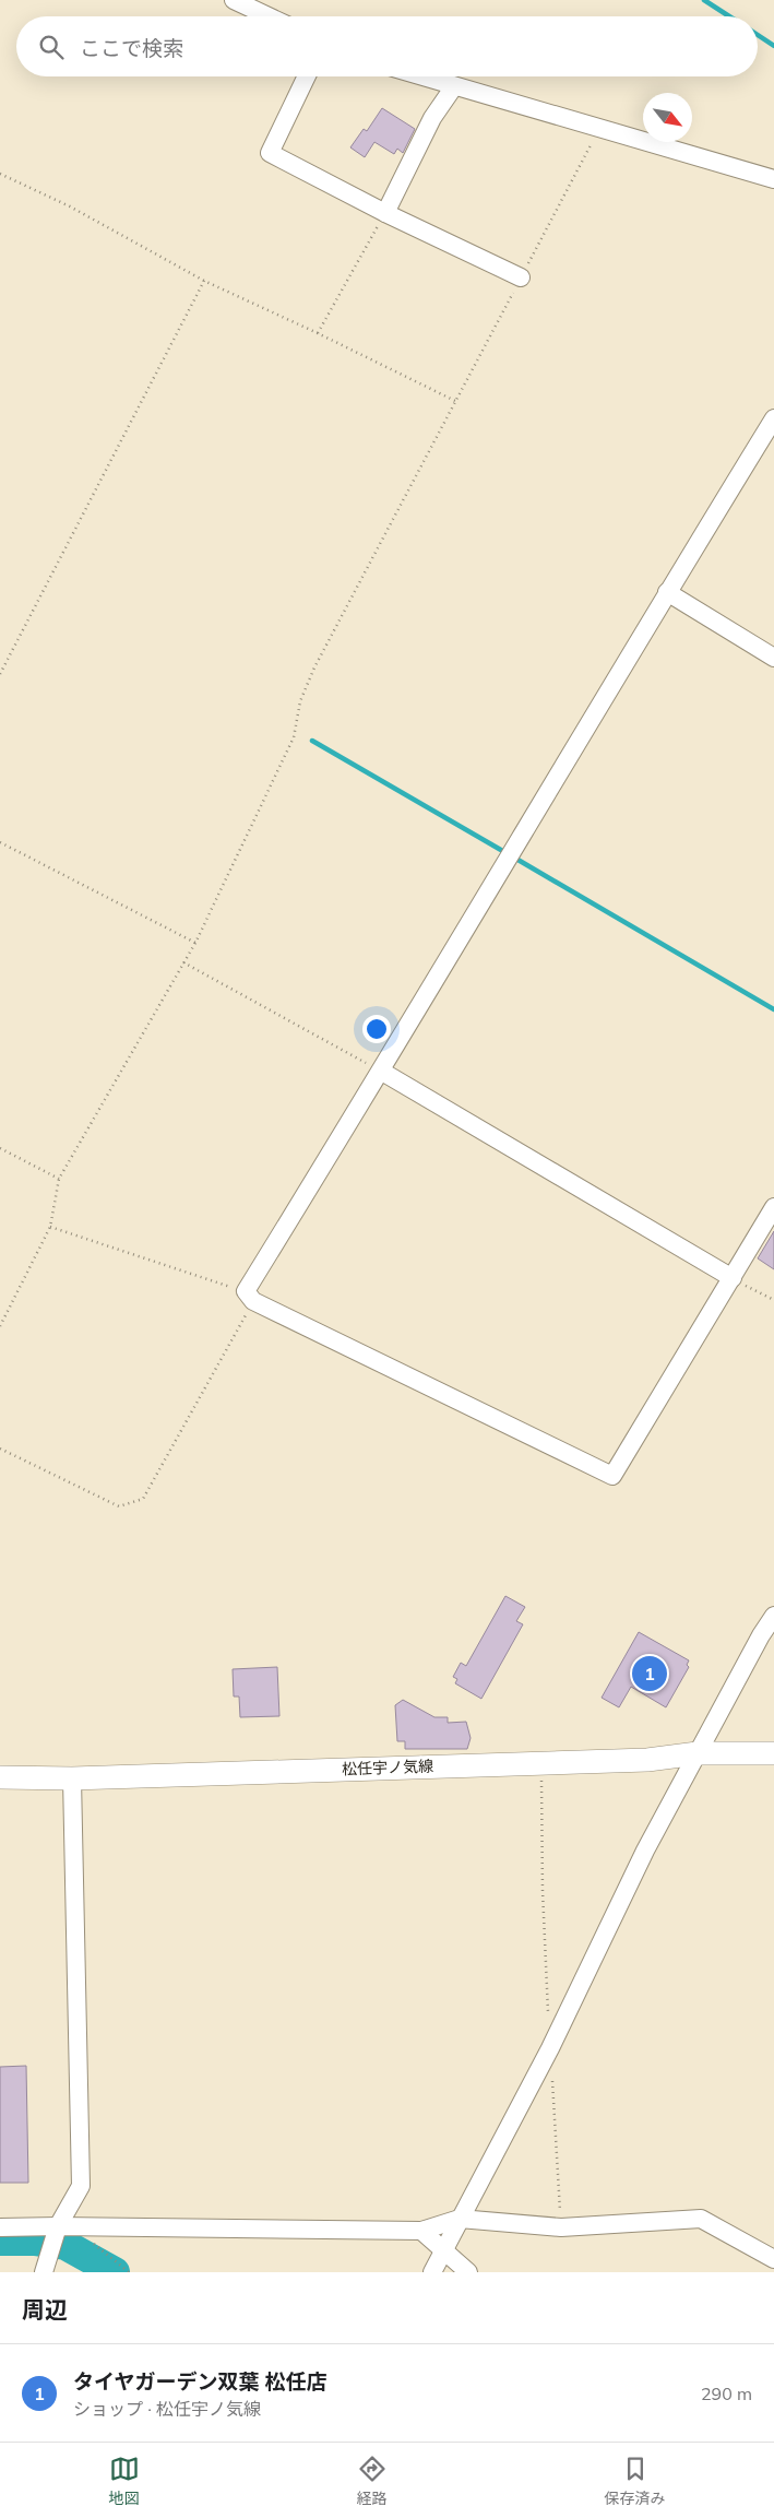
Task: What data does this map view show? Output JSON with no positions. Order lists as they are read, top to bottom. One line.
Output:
{"streets":{"main road":["松任宇ノ気線"]},"north":"bottom right","page":{"search":"ここで検索","pins":"1","heading":"周辺","list":[{"mark":"1","name":"タイヤガーデン双葉 松任店","note":"ショップ · 松任宇ノ気線","value":"290 m"}],"nav":["地図","経路","保存済み"]}}
